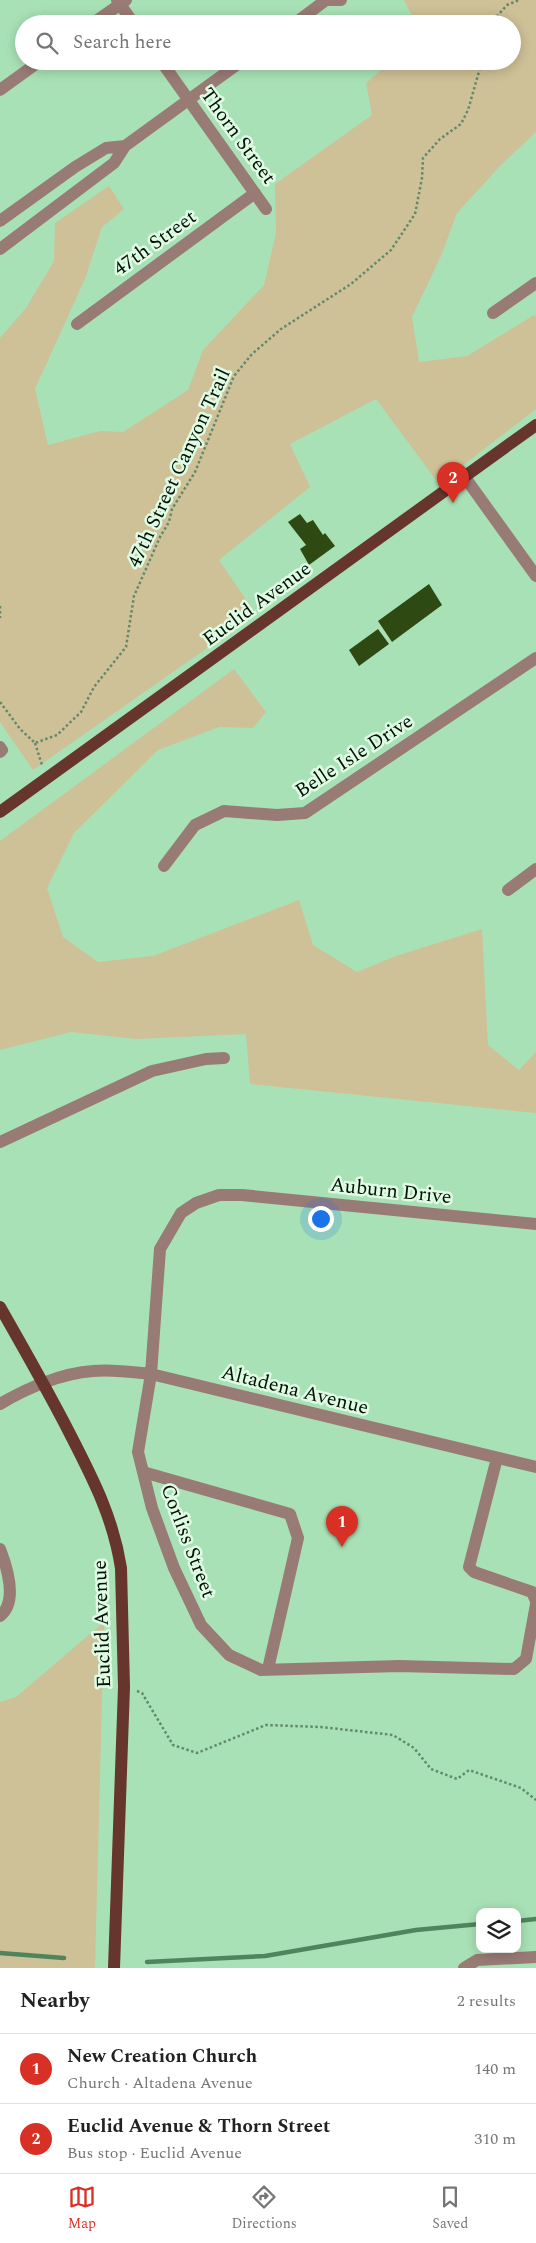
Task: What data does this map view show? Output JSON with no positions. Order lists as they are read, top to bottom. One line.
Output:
{"streets":{"main road":["Euclid Avenue"],"street":["Thorn Street","47th Street","Belle Isle Drive","Auburn Drive","Altadena Avenue","Corliss Street"],"path":["47th Street Canyon Trail"]},"crossings":[["Thorn Street","47th Street"],["Euclid Avenue","Altadena Avenue"],["Auburn Drive","Corliss Street"],["Altadena Avenue","Corliss Street"]],"page":{"search":"Search here","pins":["2","1"],"heading":["Nearby","2 results"],"list":[{"mark":"1","name":"New Creation Church","note":"Church · Altadena Avenue","value":"140 m"},{"mark":"2","name":"Euclid Avenue & Thorn Street","note":"Bus stop · Euclid Avenue","value":"310 m"}],"nav":["Map","Directions","Saved"]}}
